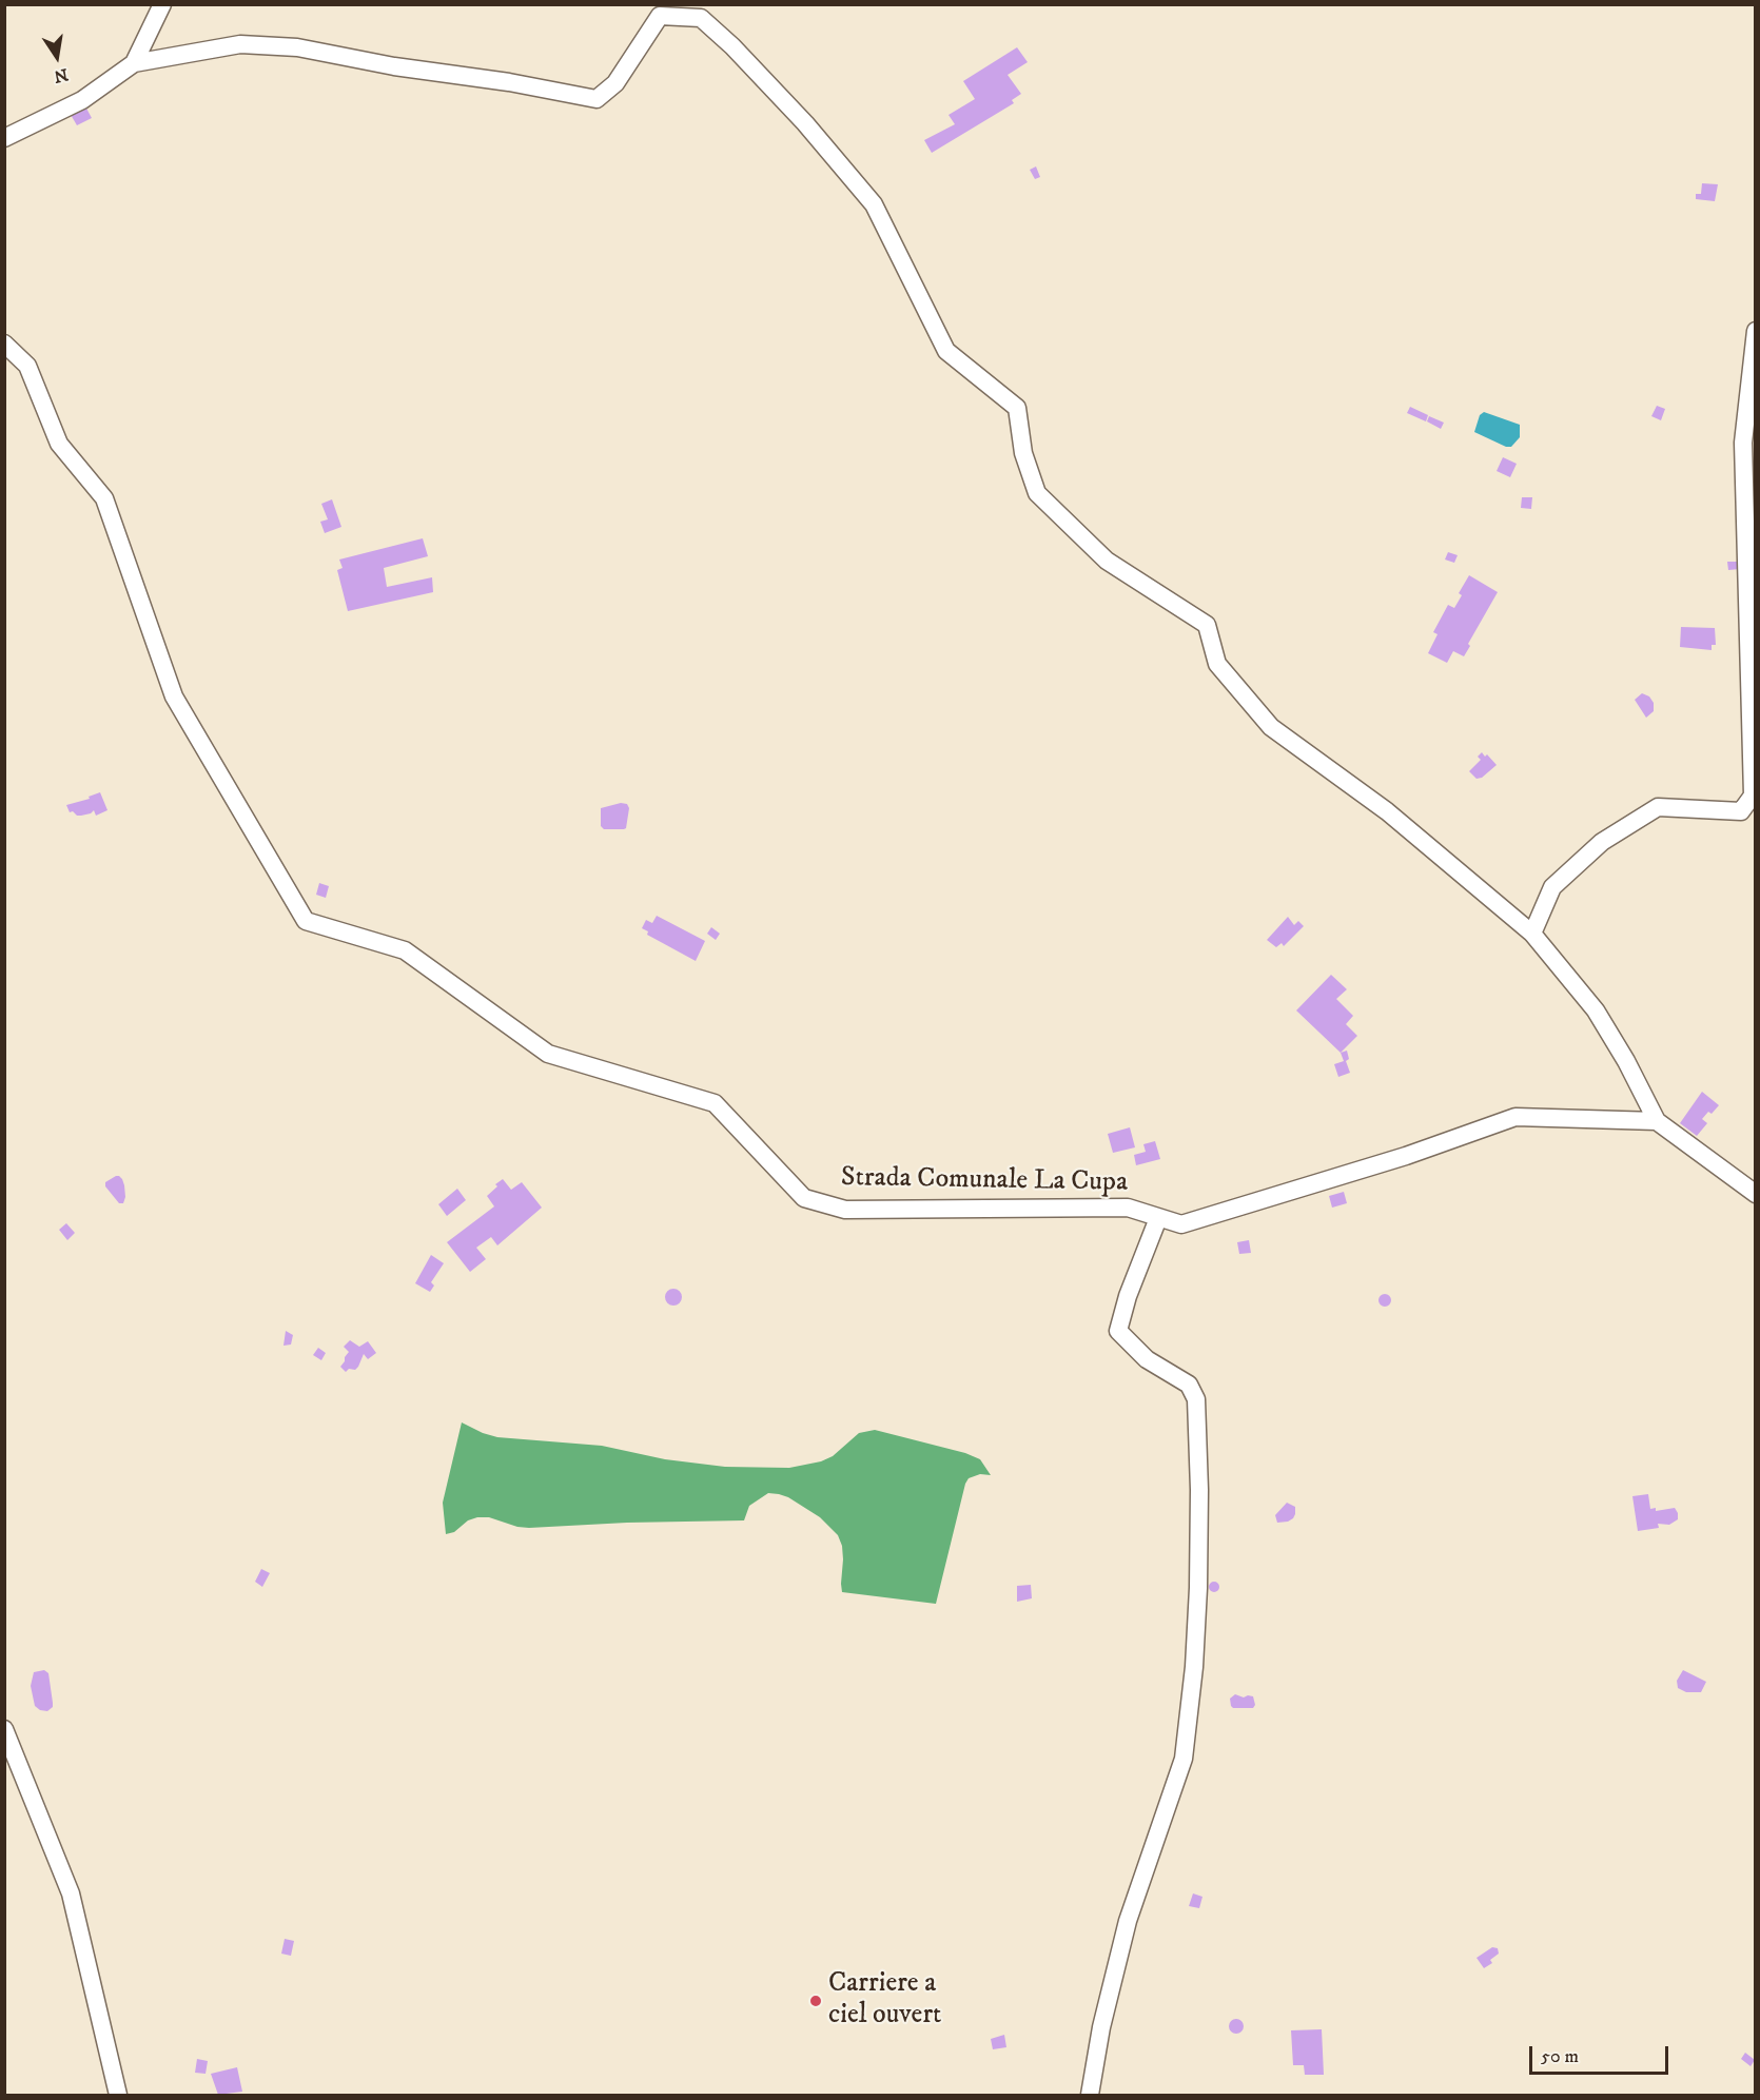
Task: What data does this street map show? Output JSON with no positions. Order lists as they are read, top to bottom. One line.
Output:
{"streets":{"street":["Strada Comunale La Cupa"]},"places":["Carriere a ciel ouvert"],"scale_bar":"50 m","north":"bottom"}
